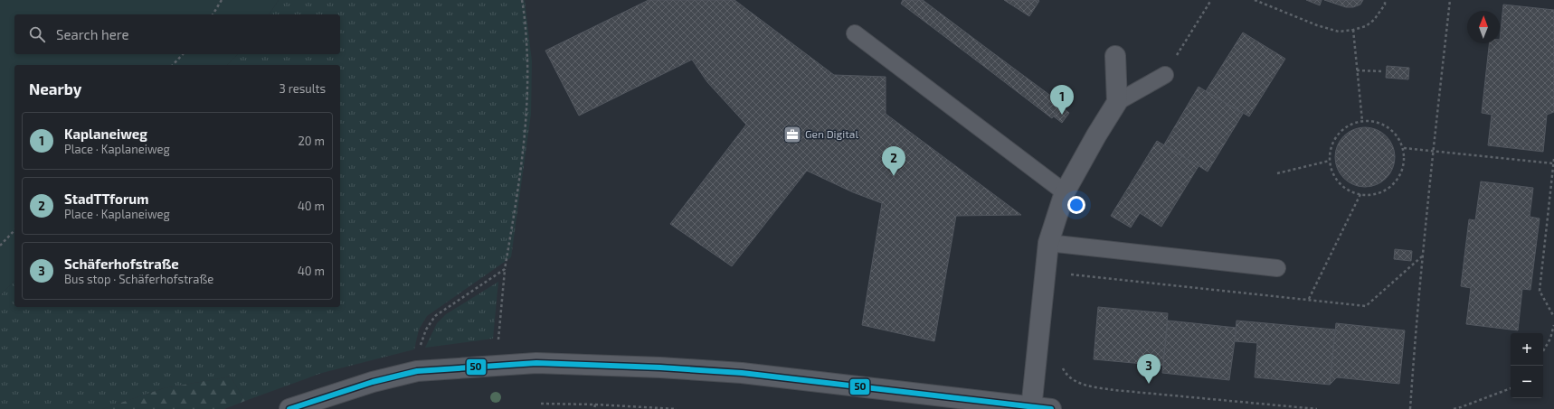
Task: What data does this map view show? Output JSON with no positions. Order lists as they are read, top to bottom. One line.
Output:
{"places":{"office":["Gen Digital"]},"lines":["transit line 50"],"north":"top","page":{"search":"Search here","heading":["Nearby","3 results"],"pins":["1","2","3"],"list":[{"mark":"1","name":"Kaplaneiweg","note":"Place · Kaplaneiweg","value":"20 m"},{"mark":"2","name":"StadTTforum","note":"Place · Kaplaneiweg","value":"40 m"},{"mark":"3","name":"Schäferhofstraße","note":"Bus stop · Schäferhofstraße","value":"40 m"}],"map_buttons":["+","−"]}}
